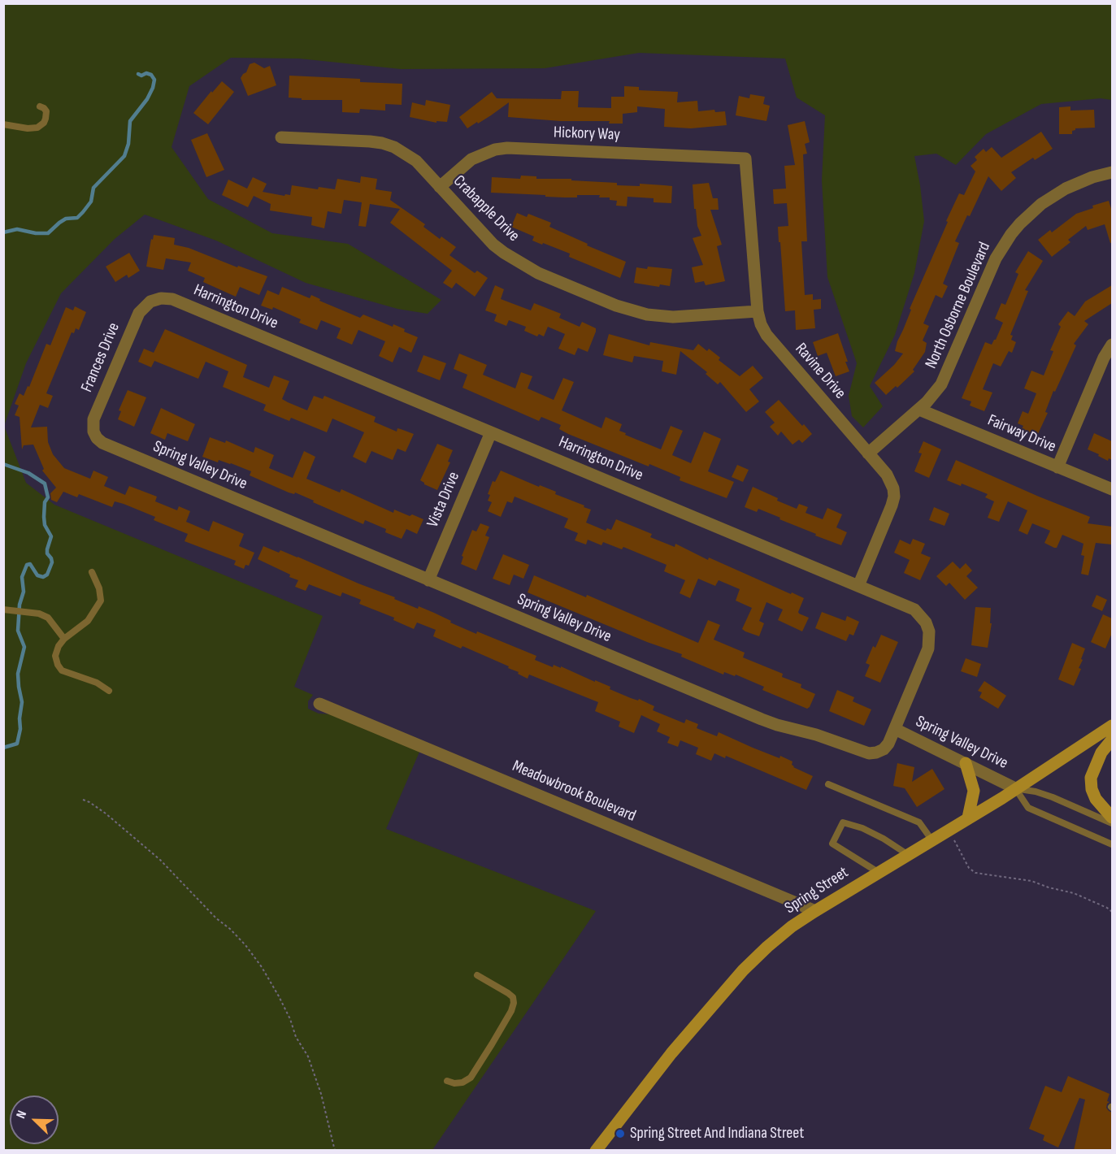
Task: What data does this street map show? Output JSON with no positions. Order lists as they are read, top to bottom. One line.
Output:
{"streets":{"main road":["Spring Street"],"street":["Hickory Way","Crabapple Drive","North Osborne Boulevard","Harrington Drive","Frances Drive","Ravine Drive","Fairway Drive","Spring Valley Drive","Vista Drive","Meadowbrook Boulevard"]},"crossings":[["Hickory Way","Crabapple Drive"],["Hickory Way","Ravine Drive"],["Crabapple Drive","Ravine Drive"],["North Osborne Boulevard","Ravine Drive"],["North Osborne Boulevard","Fairway Drive"],["Harrington Drive","Frances Drive"],["Harrington Drive","Ravine Drive"],["Harrington Drive","Spring Valley Drive"],["Harrington Drive","Vista Drive"],["Frances Drive","Spring Valley Drive"],["Spring Valley Drive","Vista Drive"],["Spring Valley Drive","Spring Street"],["Meadowbrook Boulevard","Spring Street"]],"places":["Spring Street And Indiana Street"],"north":"top left"}
